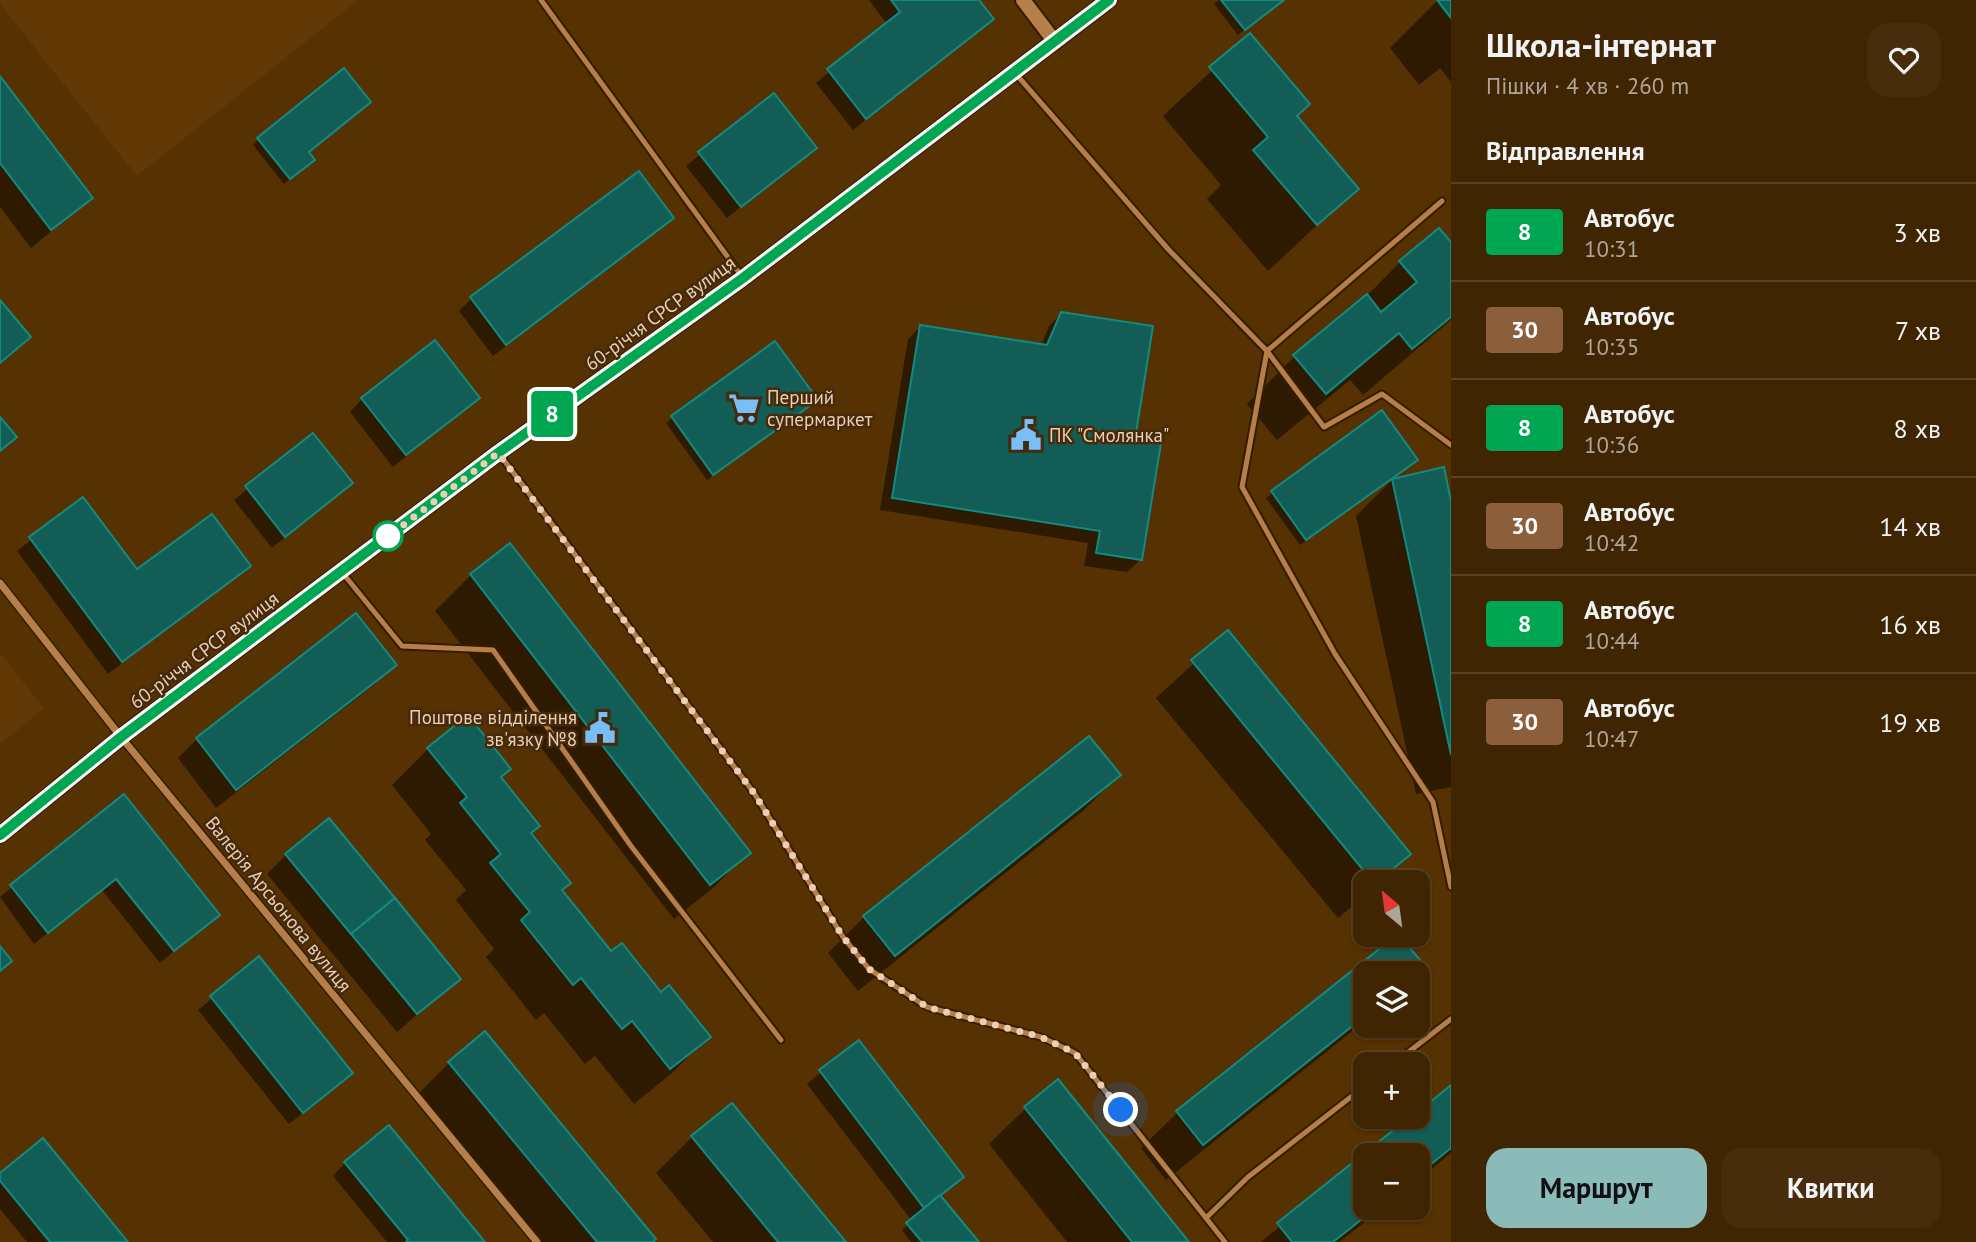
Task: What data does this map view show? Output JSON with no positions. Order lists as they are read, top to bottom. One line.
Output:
{"streets":{"street":["60-річчя СРСР вулиця","Валерія Арсьонова вулиця"]},"crossings":[["60-річчя СРСР вулиця","Валерія Арсьонова вулиця"]],"places":{"supermarket":["Перший супермаркет"],"public building":["ПК \"Смолянка\"","Поштове відділення зв'язку №8"]},"lines":["bus line 8"],"north":"top left","page":{"on_map":"8","heading":[["Школа-інтернат","Пішки · 4 хв · 260 m"],"Відправлення"],"list":[{"mark":"8","name":"Автобус","note":"10:31","value":"3 хв"},{"mark":"30","name":"Автобус","note":"10:35","value":"7 хв"},{"mark":"8","name":"Автобус","note":"10:36","value":"8 хв"},{"mark":"30","name":"Автобус","note":"10:42","value":"14 хв"},{"mark":"8","name":"Автобус","note":"10:44","value":"16 хв"},{"mark":"30","name":"Автобус","note":"10:47","value":"19 хв"}],"map_buttons":["+","−"],"buttons":["Маршрут","Квитки"]}}
